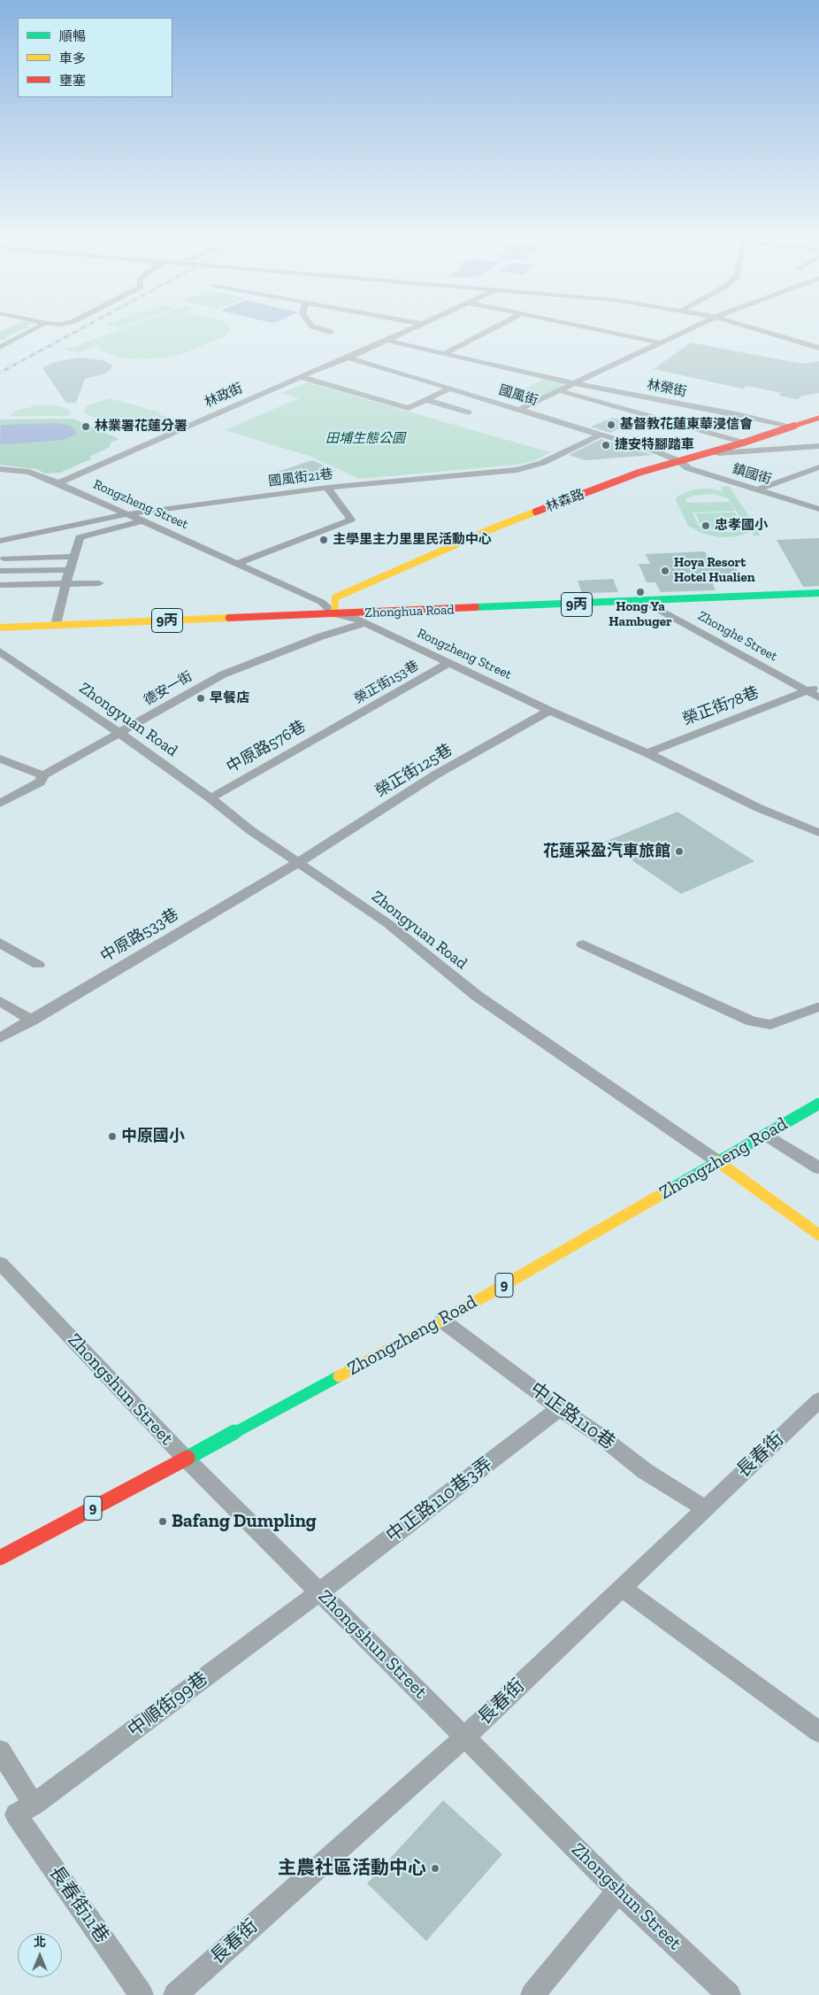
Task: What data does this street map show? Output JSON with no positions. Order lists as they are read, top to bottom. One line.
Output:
{"streets":{"main road":["林森路","9丙","Zhonghua Road","Zhongyuan Road","Zhongzheng Road","9"],"street":["林榮街","林政街","國風街","鎮國街","國風街21巷","Rongzheng Street","Zhonghe Street","榮正街153巷","德安一街","榮正街78巷","中原路576巷","榮正街125巷","中原路533巷","Zhongshun Street","中正路110巷","長春街","中正路110巷3弄","中順街99巷","長春街11巷"]},"crossings":[["林榮街","林政街"],["林榮街","林森路"],["林政街","國風街"],["林政街","Rongzheng Street"],["國風街","鎮國街"],["國風街","國風街21巷"],["國風街","林森路"],["鎮國街","林森路"],["國風街21巷","Rongzheng Street"],["林森路","Rongzheng Street"],["林森路","Zhonghua Road"],["Rongzheng Street","Zhonghua Road"],["Rongzheng Street","榮正街153巷"],["Rongzheng Street","德安一街"],["Rongzheng Street","榮正街78巷"],["Rongzheng Street","榮正街125巷"],["Zhonghua Road","Zhonghe Street"],["Zhonghe Street","榮正街78巷"],["榮正街153巷","中原路576巷"],["德安一街","Zhongyuan Road"],["Zhongyuan Road","中原路576巷"],["Zhongyuan Road","榮正街125巷"],["Zhongyuan Road","中原路533巷"],["Zhongyuan Road","Zhongzheng Road"],["榮正街125巷","中原路533巷"],["Zhongzheng Road","Zhongshun Street"],["Zhongzheng Road","中正路110巷"],["Zhongshun Street","長春街"],["Zhongshun Street","中正路110巷3弄"],["Zhongshun Street","中順街99巷"],["中正路110巷","長春街"],["中正路110巷","中正路110巷3弄"],["中正路110巷3弄","中順街99巷"],["中順街99巷","長春街11巷"]],"parks":["田埔生態公園"],"places":["基督教花蓮東華浸信會","林業署花蓮分署","捷安特腳踏車","忠孝國小","主學里主力里里民活動中心","Hoya Resort Hotel Hualien","Hong Ya Hambuger","早餐店","花蓮采盈汽車旅館","中原國小","Bafang Dumpling","主農社區活動中心"],"legend":["順暢","車多","壅塞"],"north":"top"}
